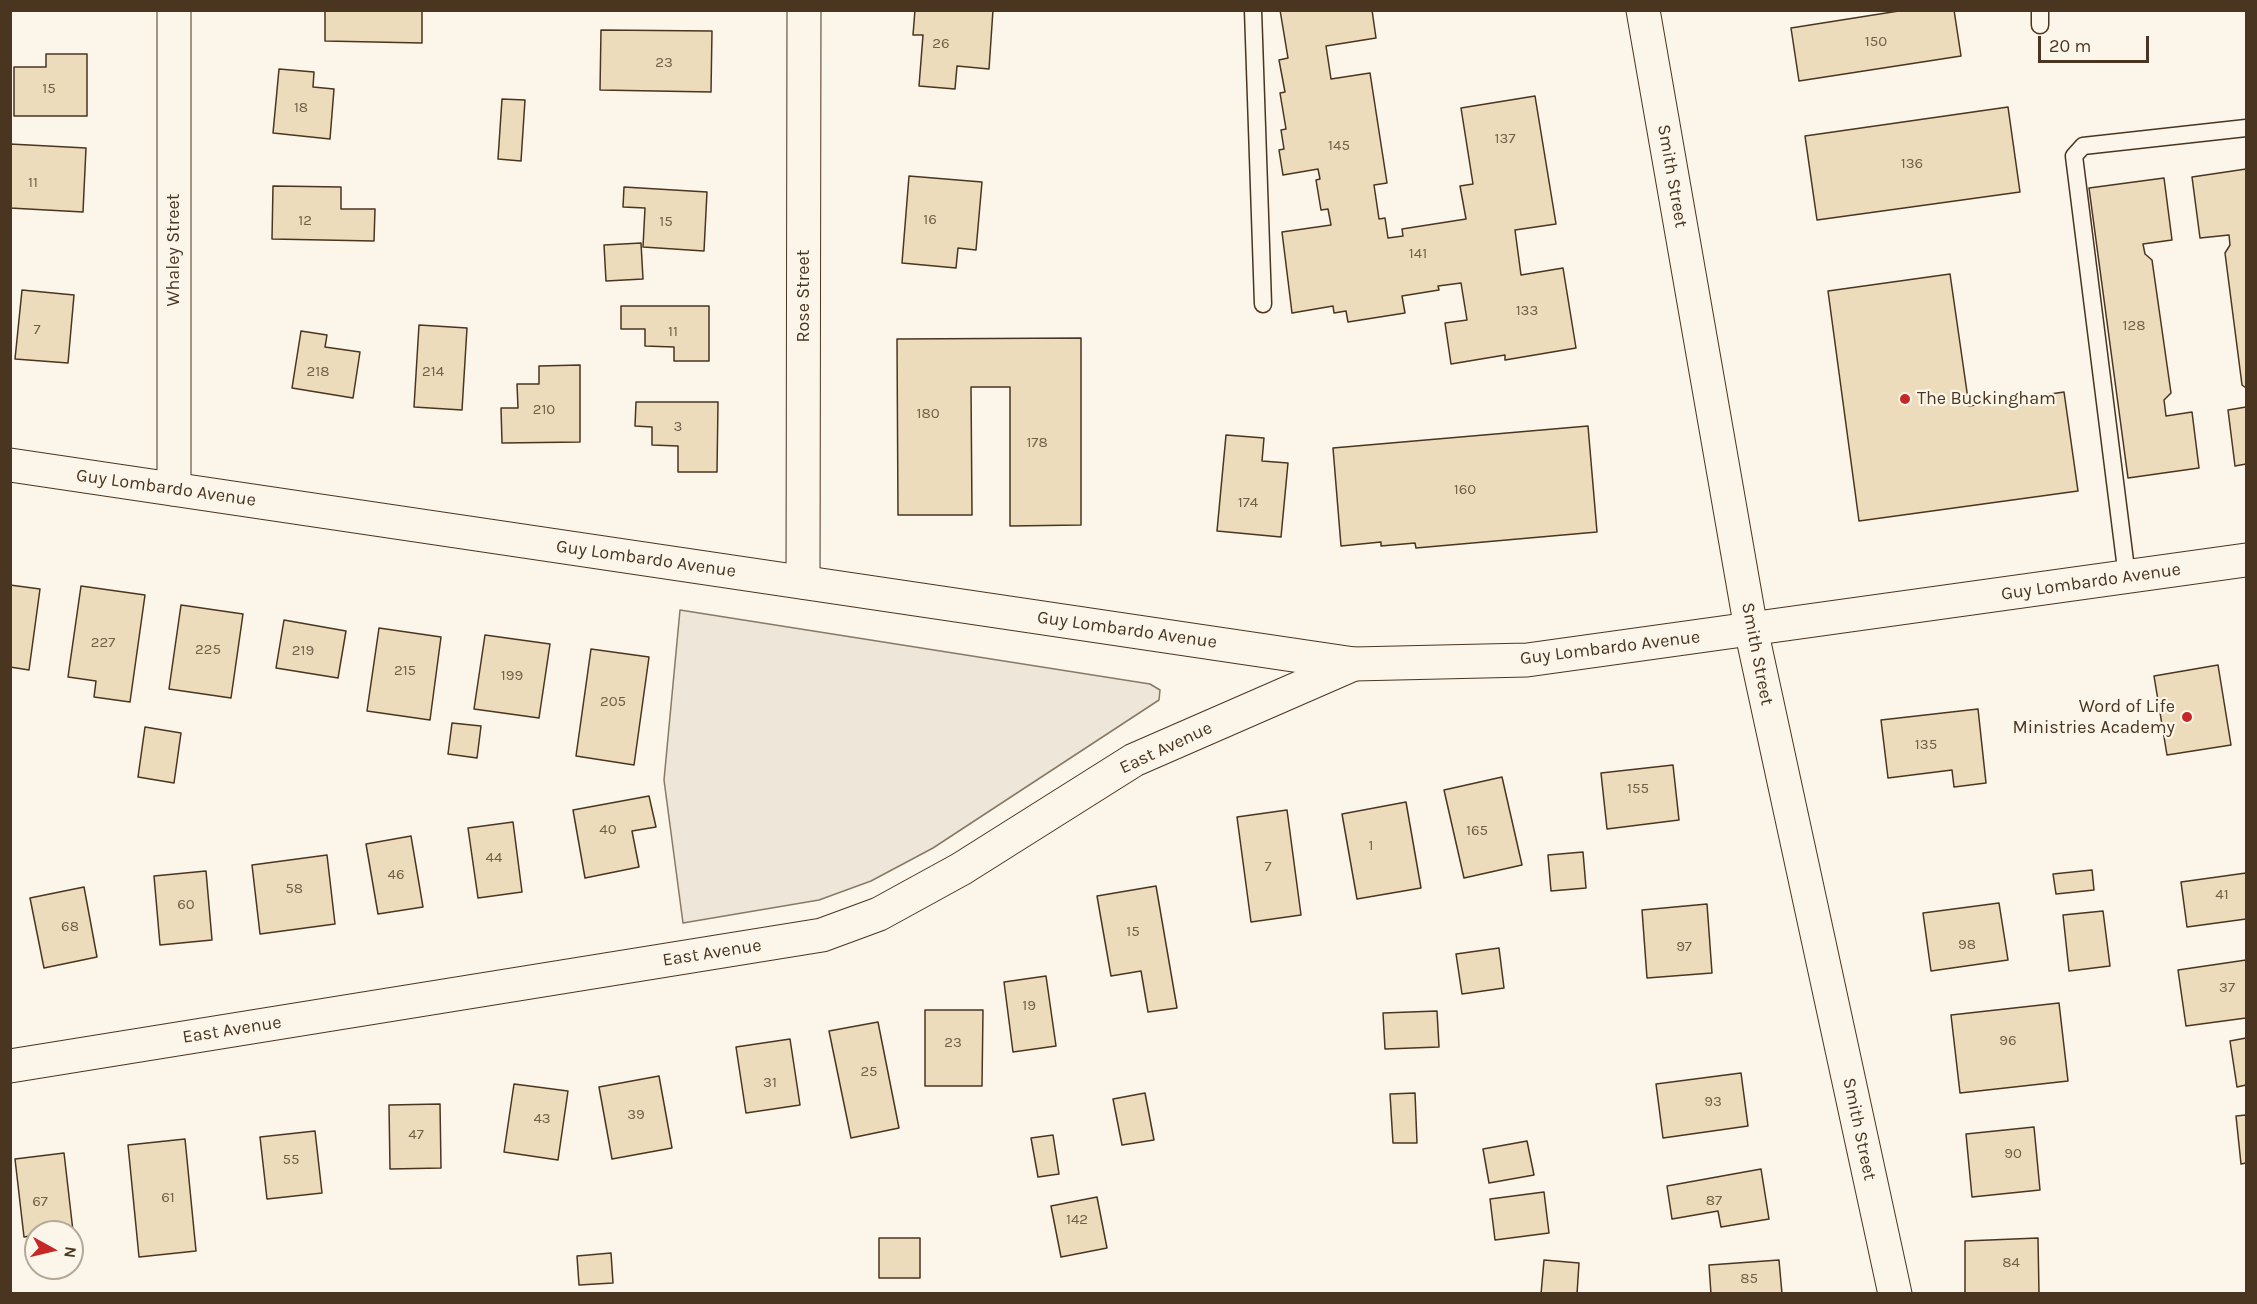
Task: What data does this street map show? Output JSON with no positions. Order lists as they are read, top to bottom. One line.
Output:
{"streets":{"street":["Smith Street","Whaley Street","Rose Street","Guy Lombardo Avenue","East Avenue"]},"crossings":[["Smith Street","Guy Lombardo Avenue"],["Whaley Street","Guy Lombardo Avenue"],["Rose Street","Guy Lombardo Avenue"],["Guy Lombardo Avenue","East Avenue"]],"places":["The Buckingham","Word of Life Ministries Academy"],"house_numbers":["150","26","23","15","18","137","145","136","11","16","12","15","141","133","128","7","11","218","214","210","180","3","178","160","174","227","225","219","215","199","205","135","155","40","165","1","44","7","46","58","41","60","68","15","98","97","37","19","96","23","25","31","93","39","43","47","90","55","61","87","67","142","84","85"],"scale_bar":"20 m","north":"right"}
